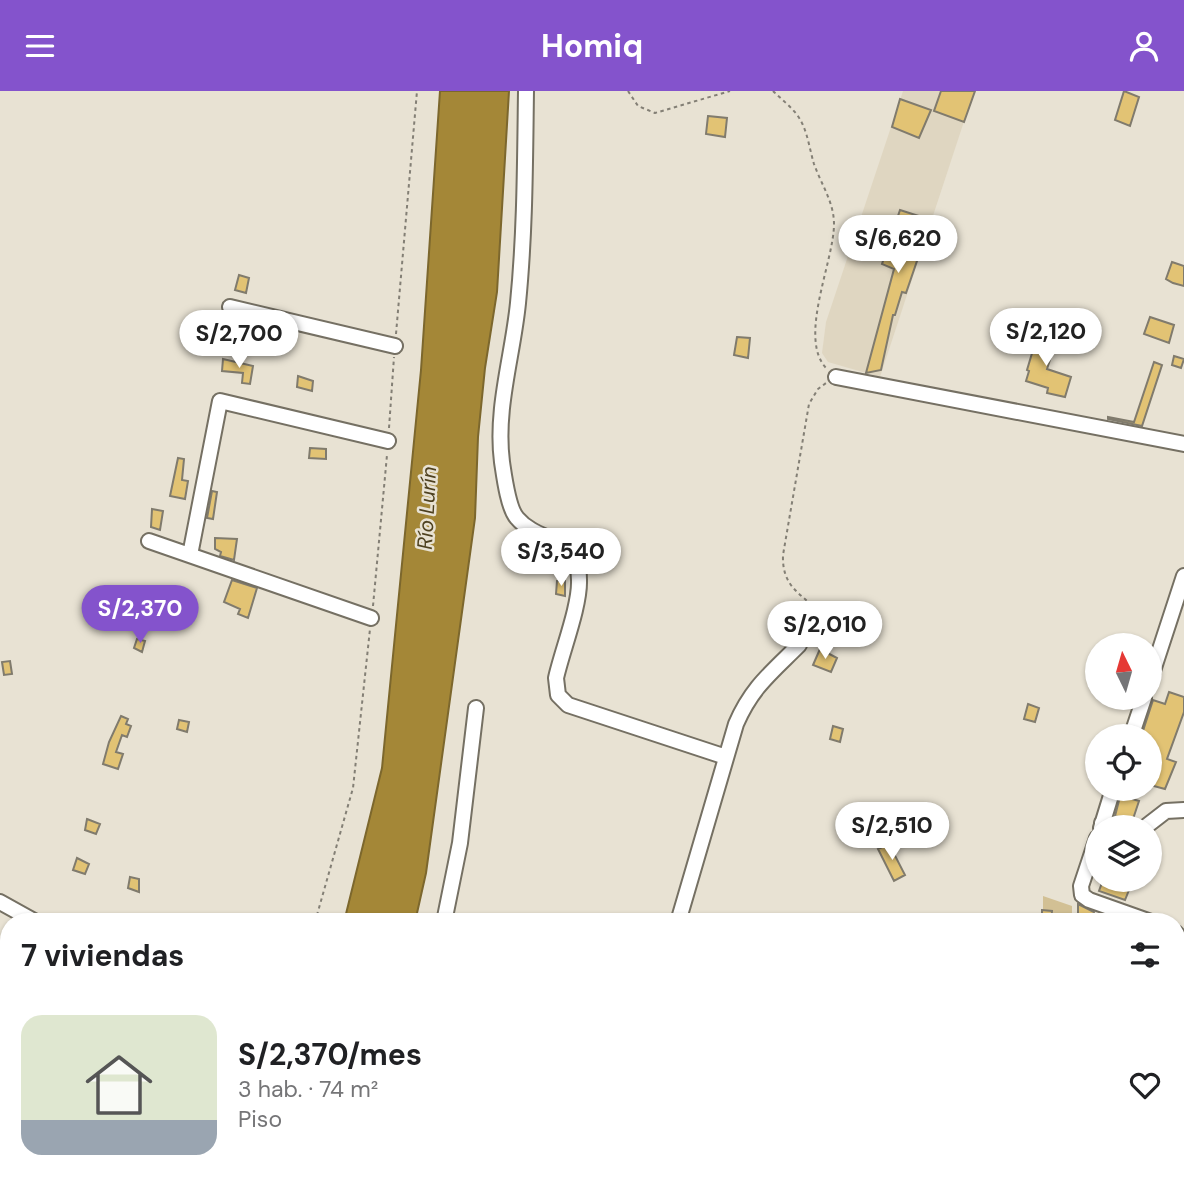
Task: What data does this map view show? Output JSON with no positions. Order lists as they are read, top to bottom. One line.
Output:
{"water":["Río Lurín"],"north":"top","page":{"header":"Homiq","price":["S/6,620","S/2,120","S/2,700","S/3,540","S/2,370","S/2,010","S/2,510"],"heading":"7 viviendas","list":[{"name":"S/2,370/mes","note":"3 hab. · 74 m² · Piso"}]}}
